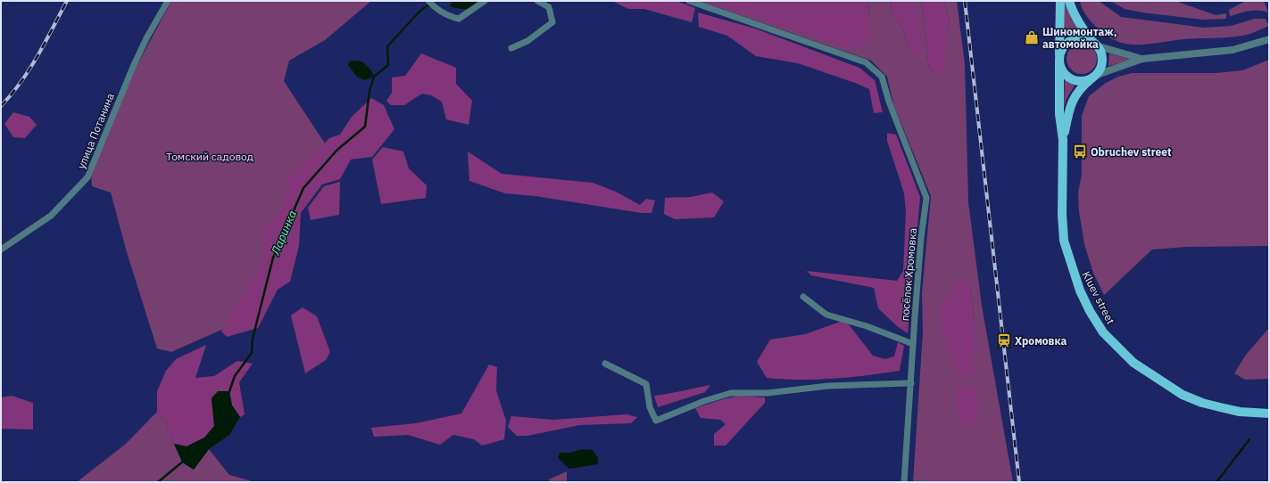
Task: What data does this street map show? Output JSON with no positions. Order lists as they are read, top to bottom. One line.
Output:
{"streets":{"main road":["Kluev street"],"street":["улица Потанина","посёлок Хромовка"]},"water":["Ларинка"],"parks":["Томский садовод"],"places":{"shop":["Шиномонтаж, автомойка"],"bus stop":["Obruchev street"],"station":["Хромовка"]}}
